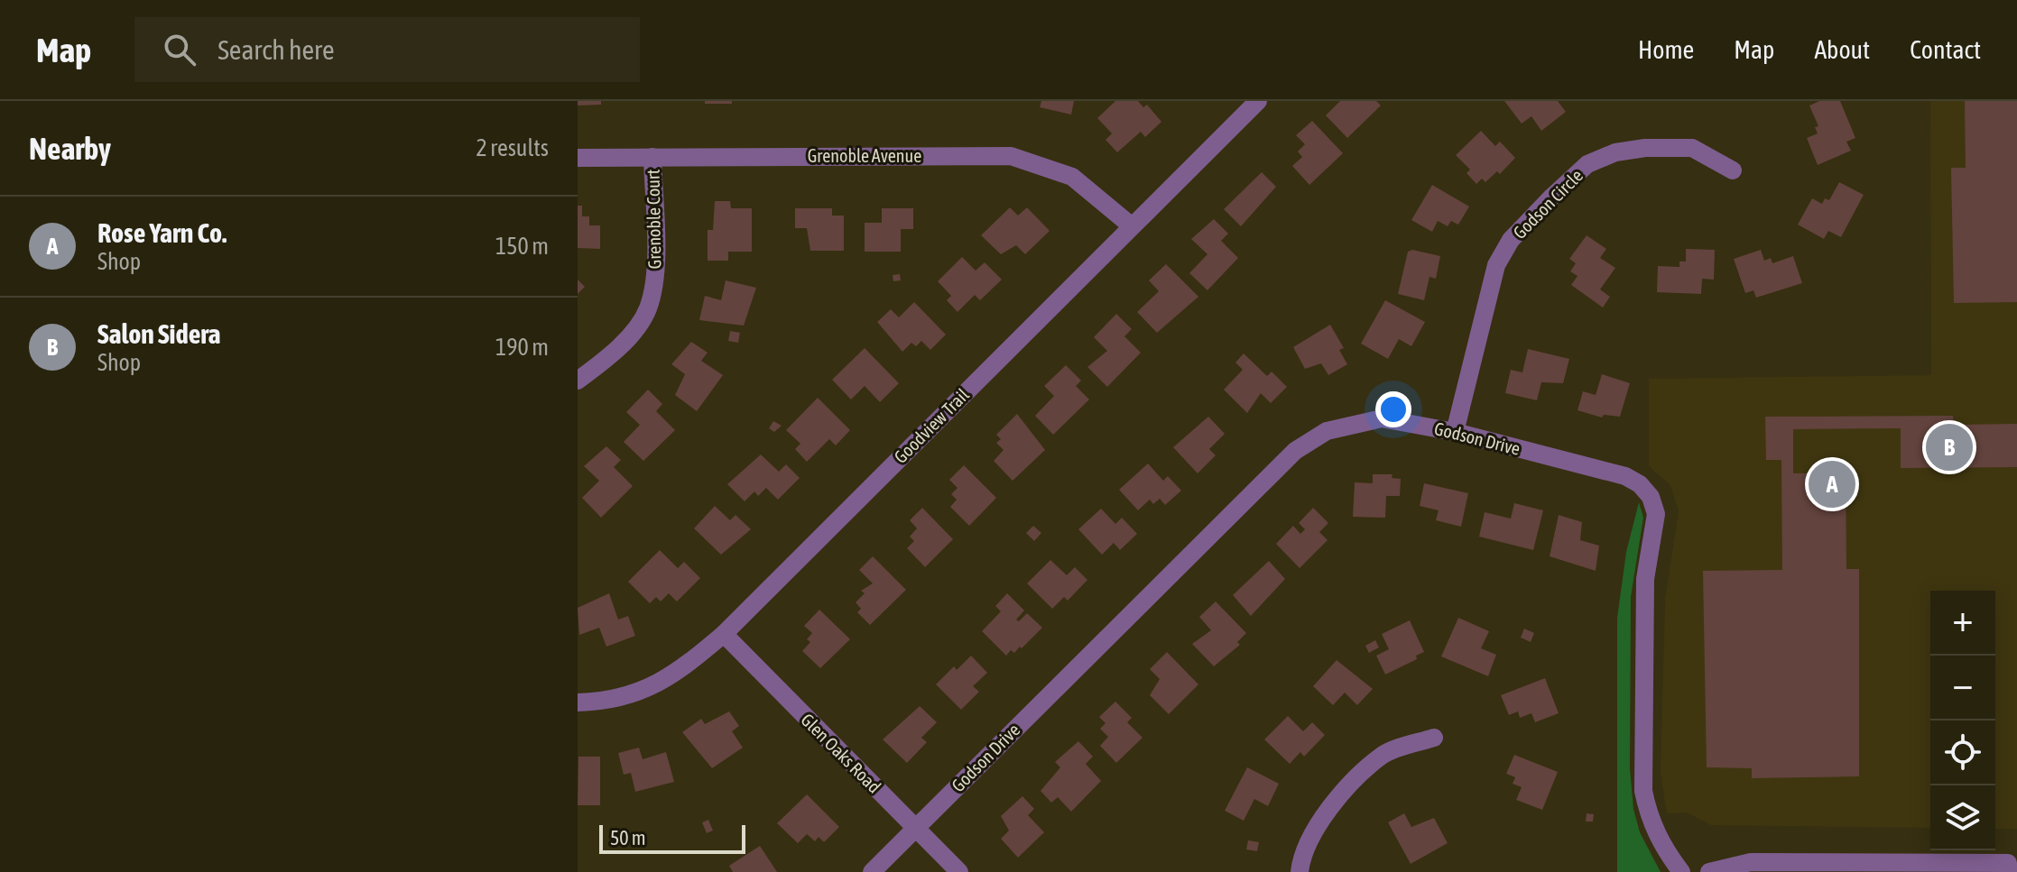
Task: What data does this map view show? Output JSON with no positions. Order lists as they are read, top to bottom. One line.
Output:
{"streets":{"street":["Grenoble Avenue","Godson Circle","Grenoble Court","Goodview Trail","Godson Drive","Glen Oaks Road"]},"crossings":[["Grenoble Avenue","Grenoble Court"],["Grenoble Avenue","Goodview Trail"],["Godson Circle","Godson Drive"],["Goodview Trail","Glen Oaks Road"],["Godson Drive","Glen Oaks Road"]],"scale_bar":"50 m","page":{"header":"Map","search":"Search here","nav":["Home","Map","About","Contact"],"heading":["Nearby","2 results"],"list":[{"mark":"A","name":"Rose Yarn Co.","note":"Shop","value":"150 m"},{"mark":"B","name":"Salon Sidera","note":"Shop","value":"190 m"}],"pins":["B","A"],"map_buttons":["+","−"],"scale":"50 m"}}
